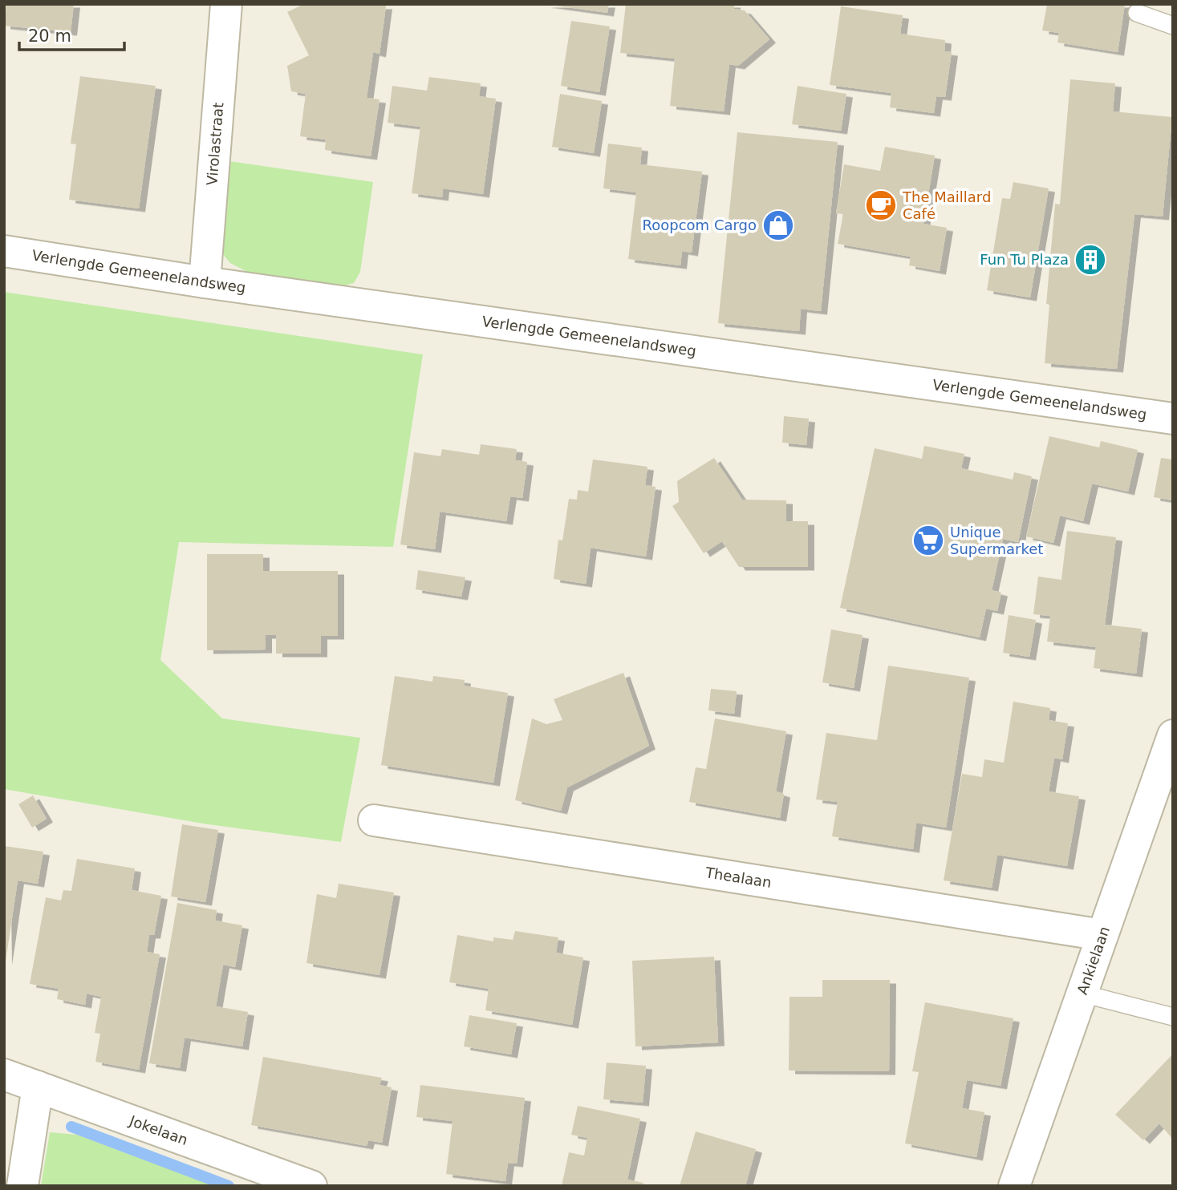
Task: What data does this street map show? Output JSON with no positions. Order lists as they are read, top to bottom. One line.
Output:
{"streets":{"street":["Virolastraat","Verlengde Gemeenelandsweg","Thealaan","Ankielaan","Jokelaan"]},"crossings":[["Virolastraat","Verlengde Gemeenelandsweg"],["Thealaan","Ankielaan"]],"places":{"cafe":["The Maillard Café"],"shop":["Roopcom Cargo"],"building":["Fun Tu Plaza"],"supermarket":["Unique Supermarket"]},"scale_bar":"20 m"}
